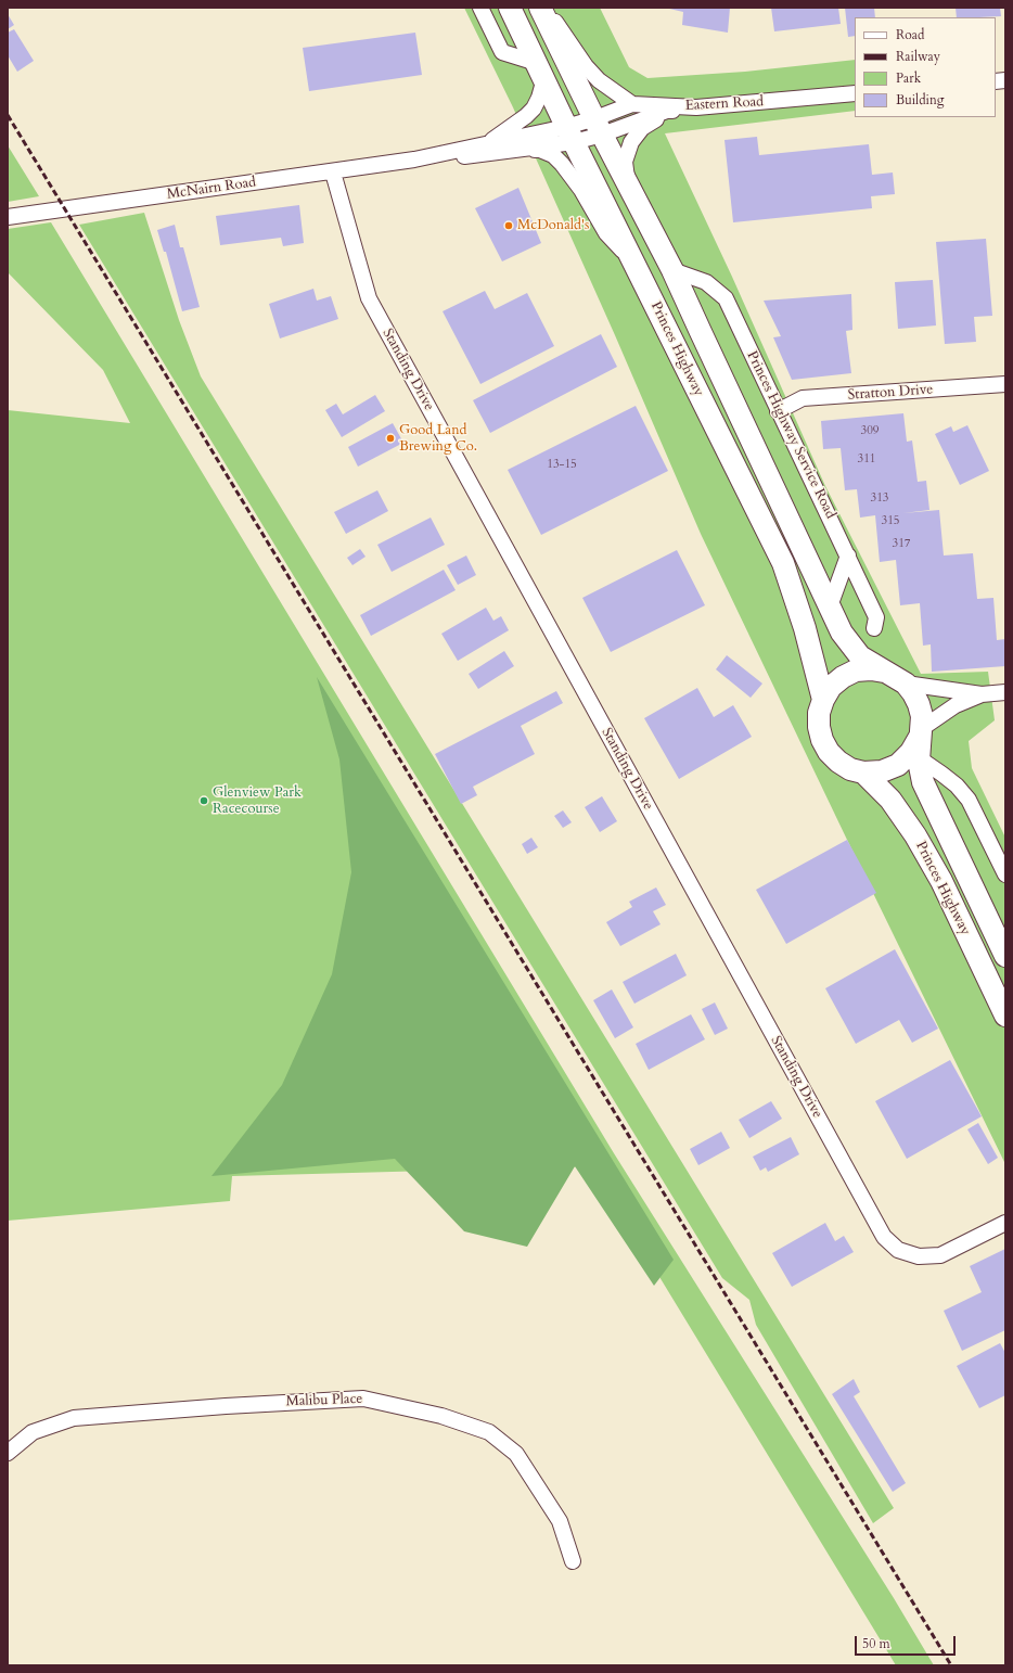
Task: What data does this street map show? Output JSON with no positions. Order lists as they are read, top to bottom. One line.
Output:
{"streets":{"highway":["Princes Highway"],"street":["Eastern Road","McNairn Road","Standing Drive","Stratton Drive","Princes Highway Service Road","Malibu Place"]},"crossings":[["Eastern Road","McNairn Road"],["Eastern Road","Princes Highway"],["McNairn Road","Princes Highway"],["McNairn Road","Standing Drive"],["Princes Highway","Princes Highway Service Road"],["Stratton Drive","Princes Highway Service Road"]],"places":["McDonald's","Good Land Brewing Co.","Glenview Park Racecourse"],"house_numbers":["309","311","13-15","313","315","317"],"legend":["Road","Railway","Park","Building"],"scale_bar":"50 m"}
